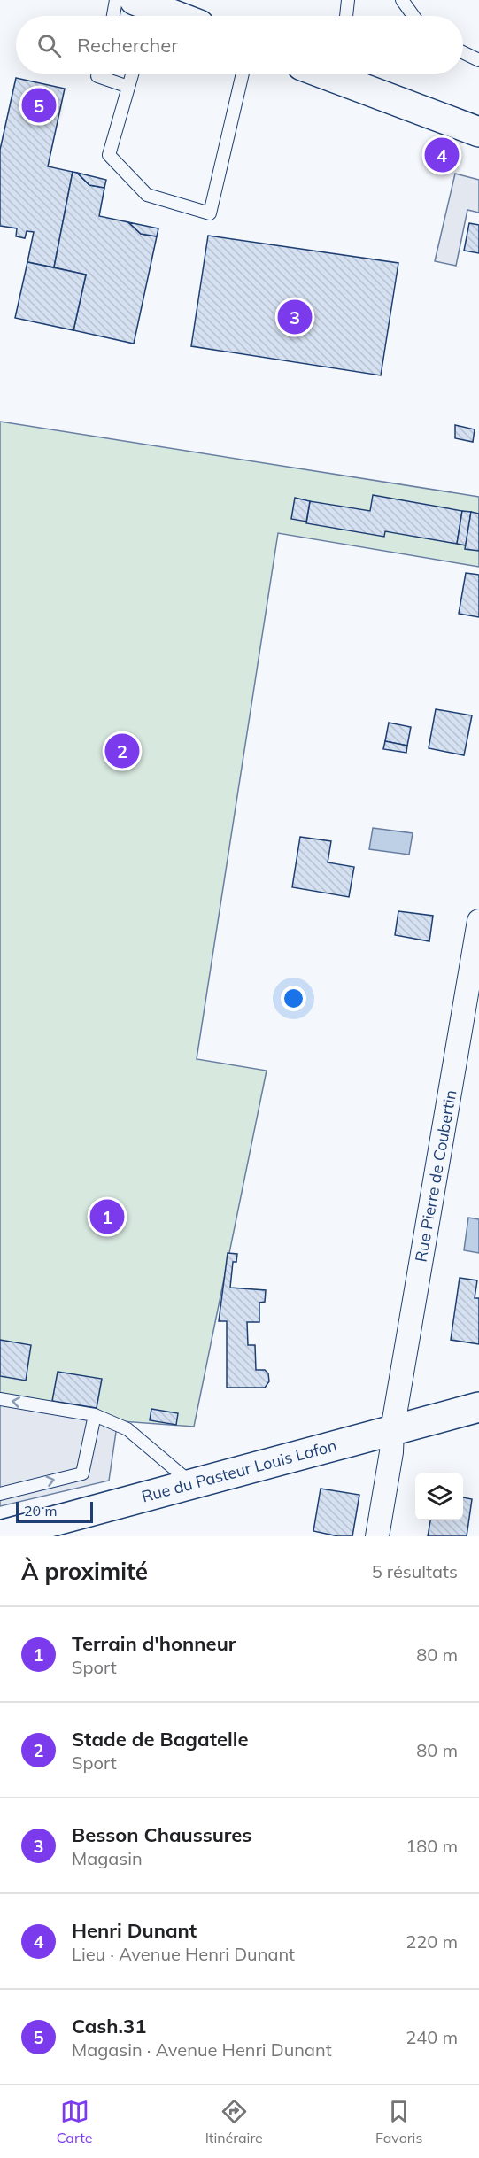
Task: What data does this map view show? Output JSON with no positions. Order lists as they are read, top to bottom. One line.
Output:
{"streets":{"main road":["Rue du Pasteur Louis Lafon"],"street":["Rue Pierre de Coubertin"]},"crossings":[["Rue Pierre de Coubertin","Rue du Pasteur Louis Lafon"]],"scale_bar":"20 m","page":{"search":"Rechercher","pins":["5","4","3","2","1"],"scale":"20 m","heading":["À proximité","5 résultats"],"list":[{"mark":"1","name":"Terrain d'honneur","note":"Sport","value":"80 m"},{"mark":"2","name":"Stade de Bagatelle","note":"Sport","value":"80 m"},{"mark":"3","name":"Besson Chaussures","note":"Magasin","value":"180 m"},{"mark":"4","name":"Henri Dunant","note":"Lieu · Avenue Henri Dunant","value":"220 m"},{"mark":"5","name":"Cash.31","note":"Magasin · Avenue Henri Dunant","value":"240 m"}],"nav":["Carte","Itinéraire","Favoris"]}}
